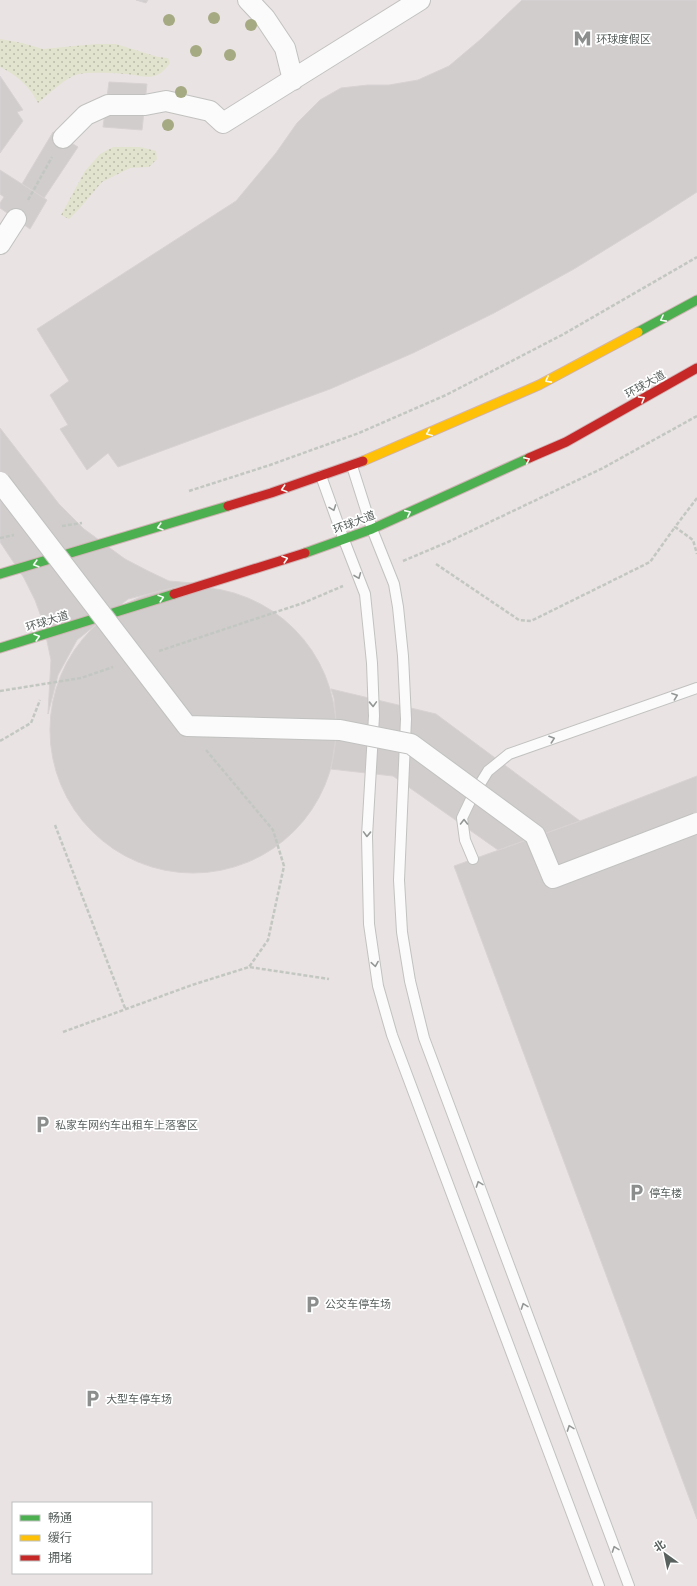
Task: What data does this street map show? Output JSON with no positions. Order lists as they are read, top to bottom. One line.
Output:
{"streets":{"main road":["环球大道"]},"places":{"metro station":["环球度假区"],"parking":["私家车网约车出租车上落客区","停车楼","公交车停车场","大型车停车场"]},"legend":["畅通","缓行","拥堵"],"north":"top left"}
